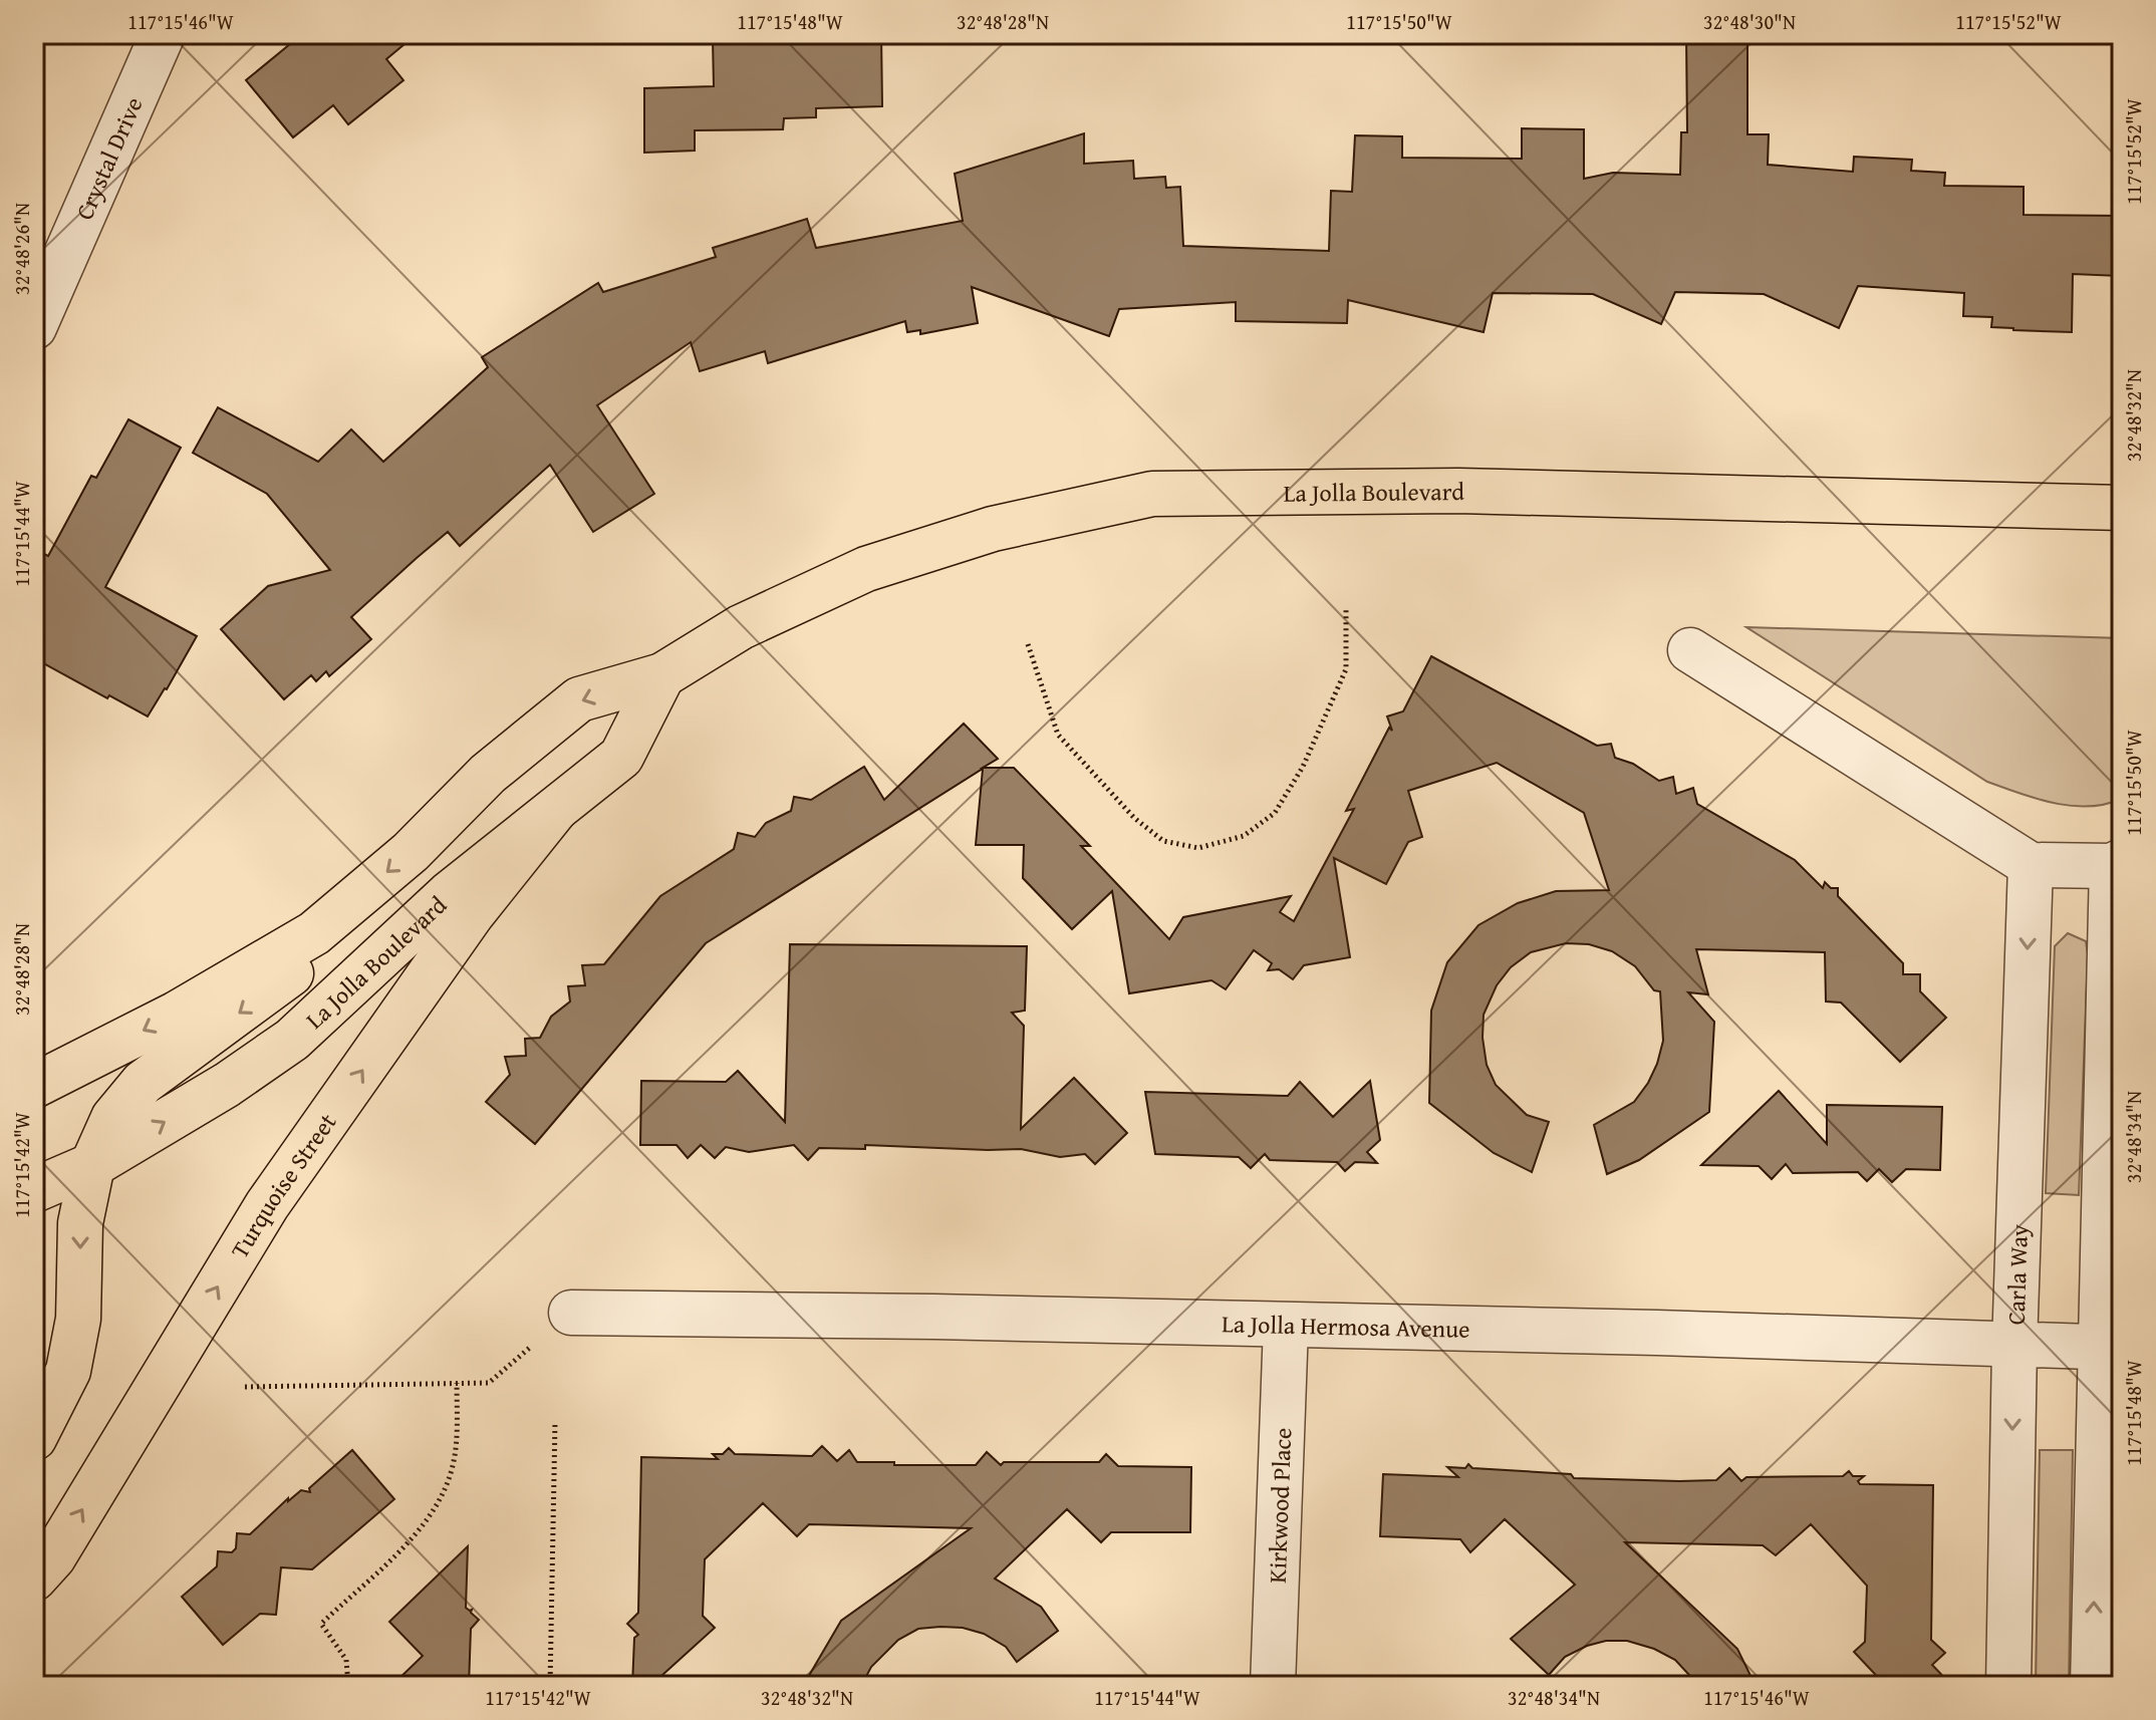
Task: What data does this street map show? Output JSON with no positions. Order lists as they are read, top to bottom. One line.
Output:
{"streets":{"main road":["La Jolla Boulevard","Turquoise Street"],"street":["Crystal Drive","Carla Way","La Jolla Hermosa Avenue","Kirkwood Place"]},"crossings":[["La Jolla Boulevard","Turquoise Street"],["Carla Way","La Jolla Hermosa Avenue"],["La Jolla Hermosa Avenue","Kirkwood Place"]],"coordinates":["117°15'46\"W","117°15'48\"W","32°48'28\"N","117°15'50\"W","32°48'30\"N","117°15'52\"W","32°48'26\"N","32°48'32\"N","117°15'44\"W","32°48'34\"N","117°15'42\"W"]}
